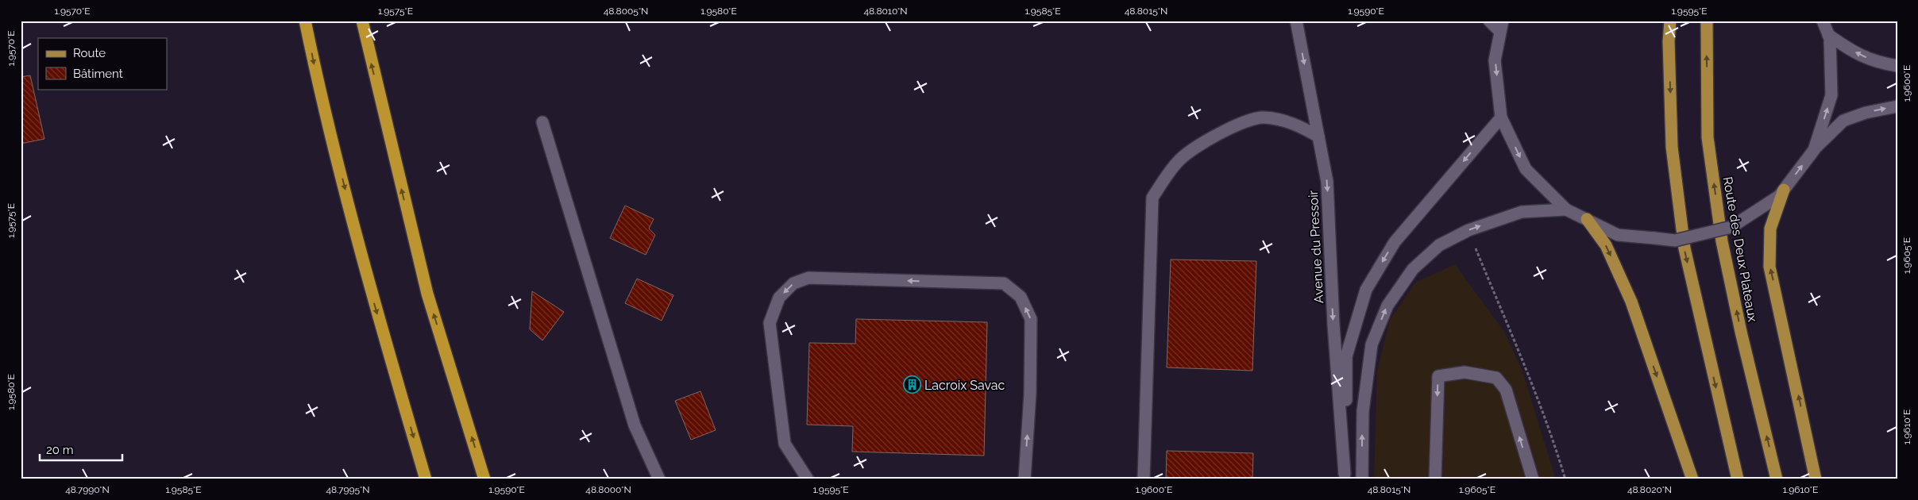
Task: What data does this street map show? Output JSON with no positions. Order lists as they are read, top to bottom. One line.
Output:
{"streets":{"main road":["Route des Deux Plateaux"],"street":["Avenue du Pressoir"]},"one_way":["Avenue du Pressoir"],"places":{"building":["Lacroix Savac"]},"legend":["Route","Bâtiment"],"scale_bar":"20 m","coordinates":["1.9570°E","1.9575°E","48.8005°N","1.9580°E","48.8010°N","1.9585°E","48.8015°N","1.9590°E","1.9595°E","1.9600°E","1.9605°E","1.9610°E","48.7990°N","48.7995°N","48.8000°N","48.8020°N"]}
